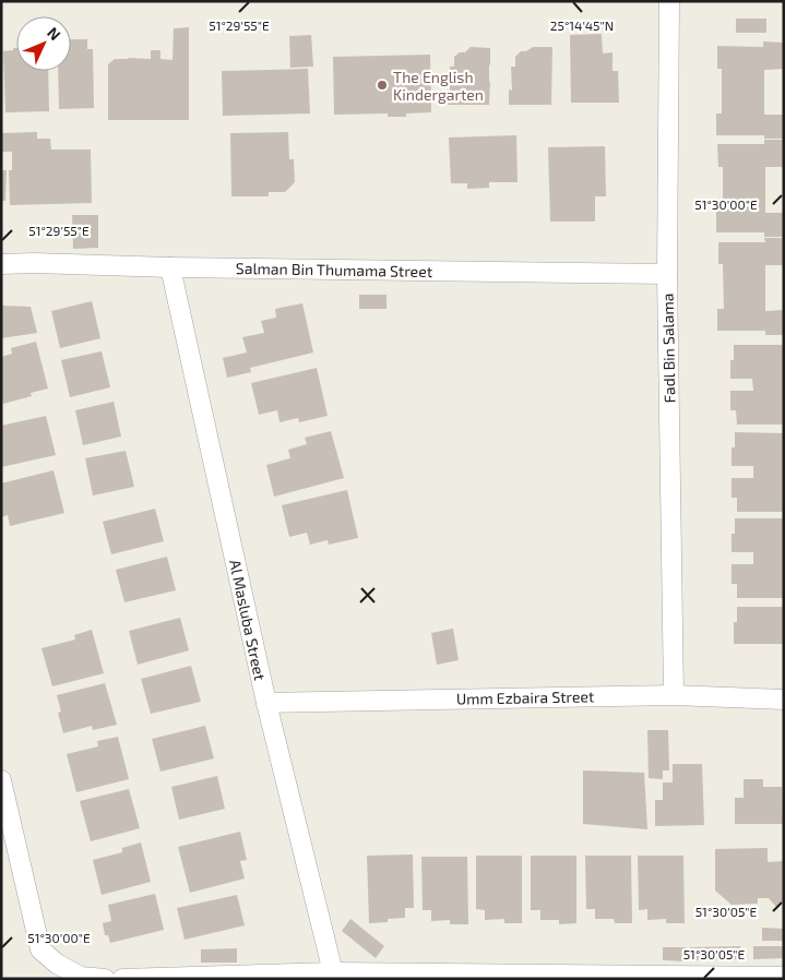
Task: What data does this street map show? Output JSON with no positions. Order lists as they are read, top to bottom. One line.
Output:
{"streets":{"street":["Salman Bin Thumama Street","Fadl Bin Salama","Al Masluba Street","Umm Ezbaira Street"]},"crossings":[["Salman Bin Thumama Street","Fadl Bin Salama"],["Salman Bin Thumama Street","Al Masluba Street"],["Fadl Bin Salama","Umm Ezbaira Street"],["Al Masluba Street","Umm Ezbaira Street"]],"places":["The English Kindergarten"],"north":"top right","coordinates":["51°29'55\"E","25°14'45\"N","51°30'00\"E","51°30'05\"E"]}
